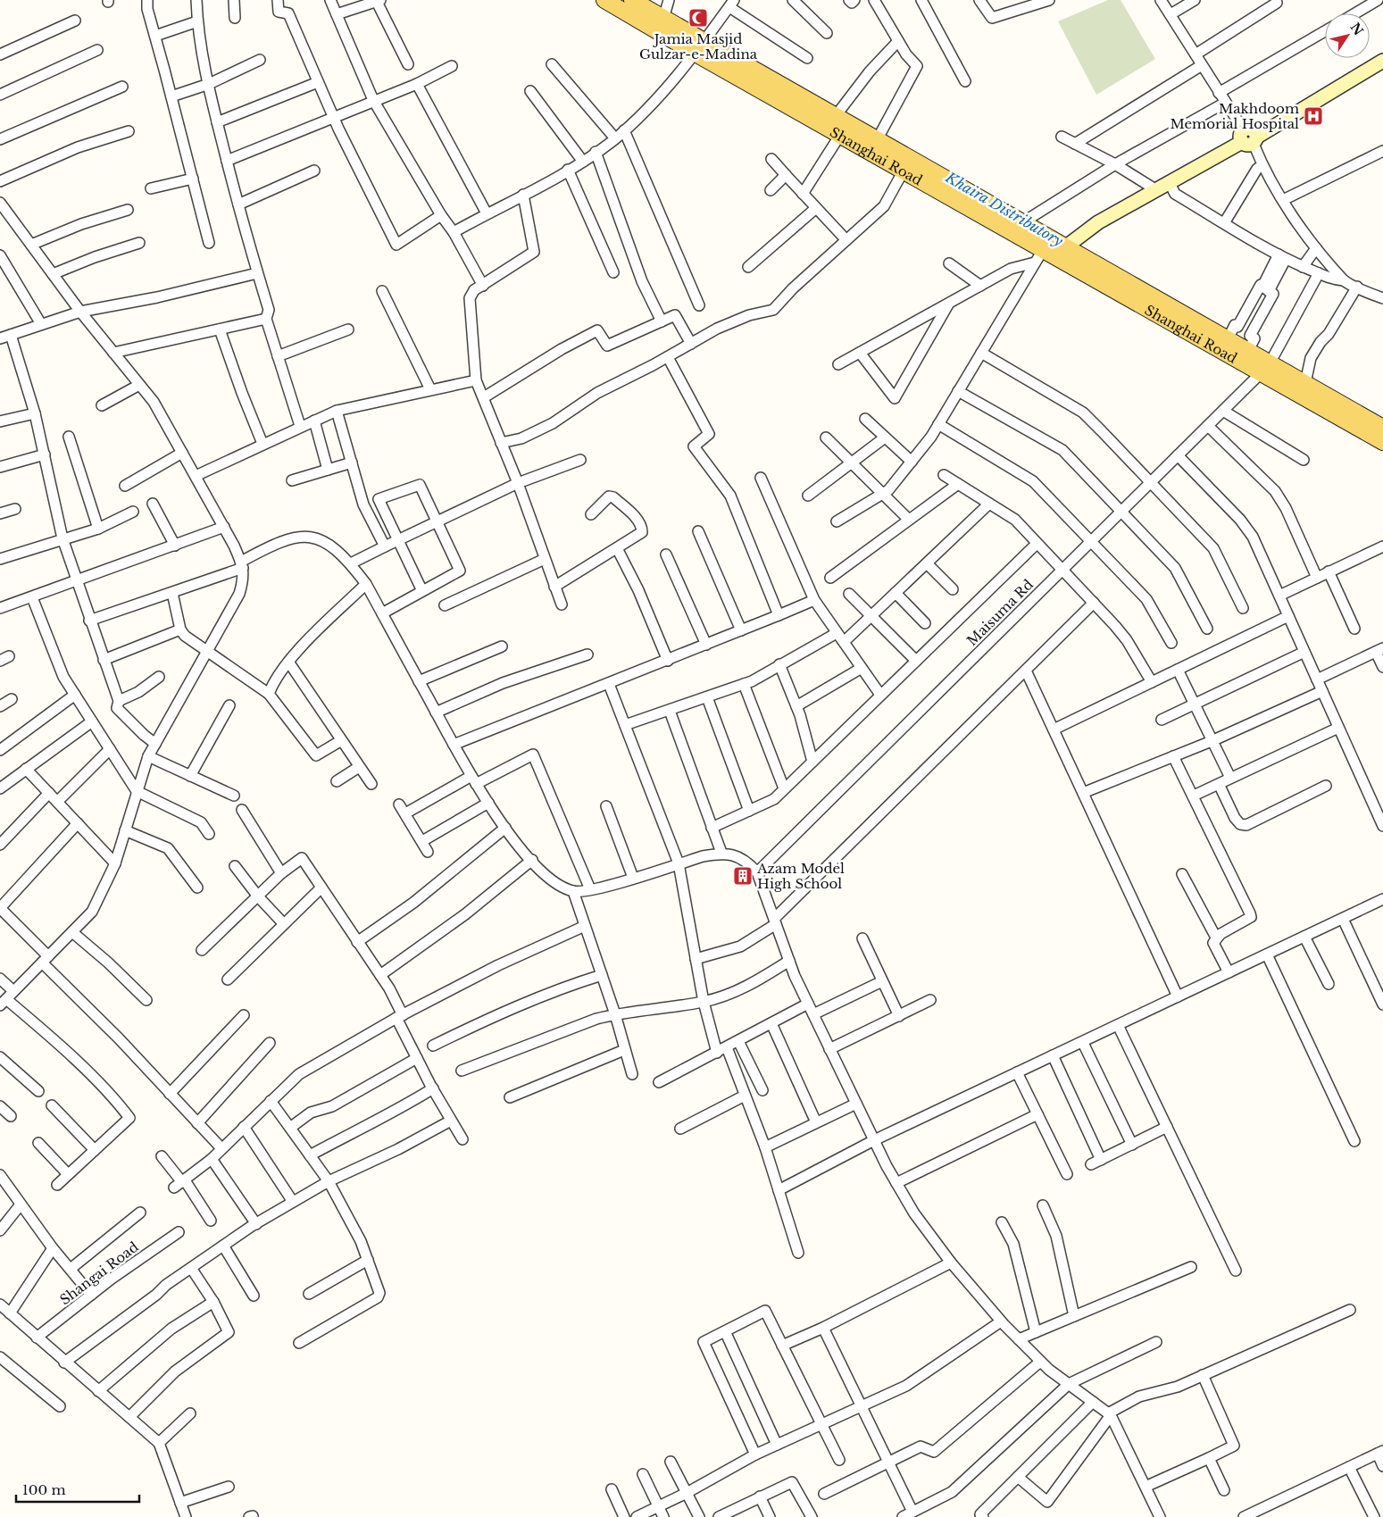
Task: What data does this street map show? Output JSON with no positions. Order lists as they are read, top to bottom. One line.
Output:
{"streets":{"main road":["Shanghai Road"],"street":["Maisuma Rd","Shangai Road"]},"crossings":[["Shanghai Road","Maisuma Rd"]],"water":["Khaira Distributory"],"places":{"mosque":["Jamia Masjid Gulzar-e-Madina"],"hospital":["Makhdoom Memorial Hospital"],"building":["Azam Model High School"]},"scale_bar":"100 m","north":"top right"}
